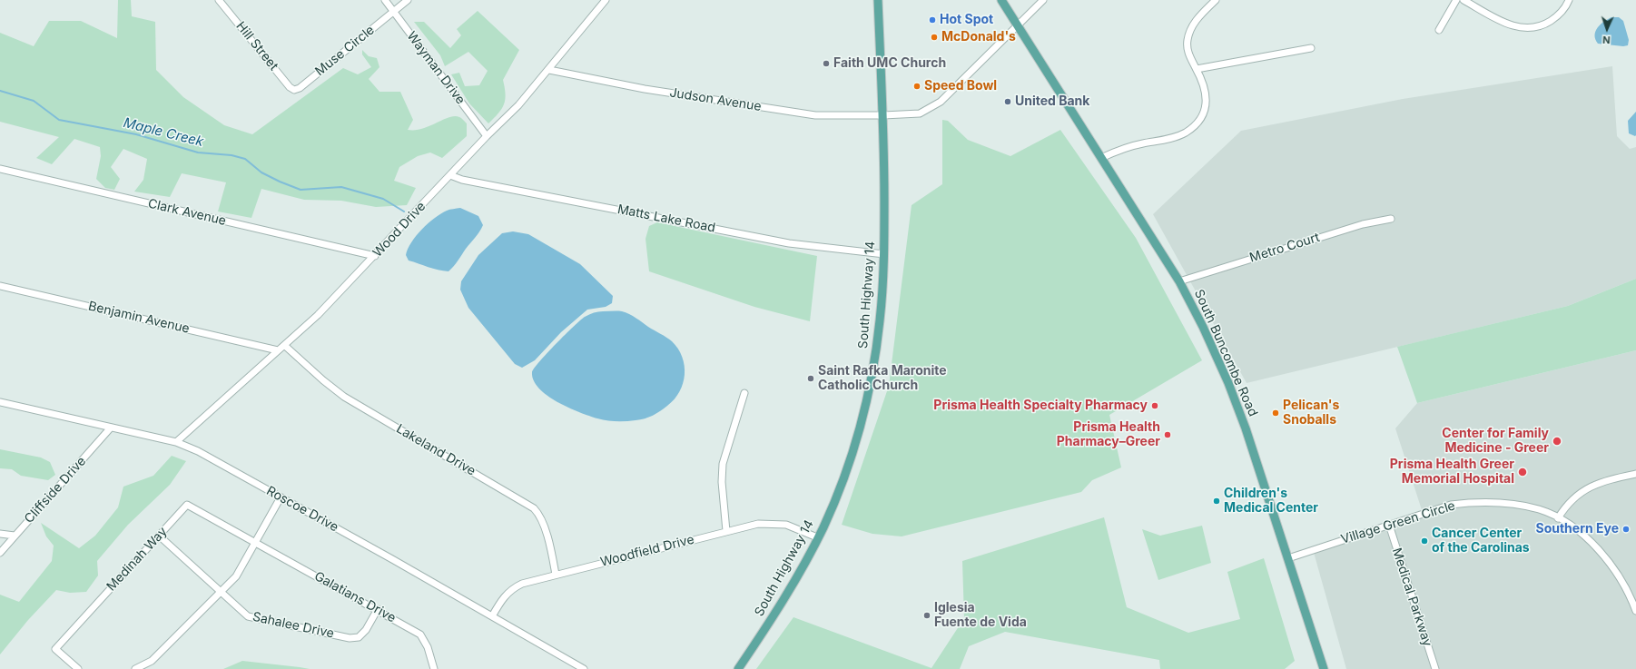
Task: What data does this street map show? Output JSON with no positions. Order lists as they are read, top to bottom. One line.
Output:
{"streets":{"main road":["South Highway 14","South Buncombe Road"],"street":["Hill Street","Muse Circle","Wayman Drive","Judson Avenue","Clark Avenue","Matts Lake Road","Wood Drive","Metro Court","Benjamin Avenue","Lakeland Drive","Cliffside Drive","Roscoe Drive","Village Green Circle","Woodfield Drive","Medinah Way","Galatians Drive","Medical Parkway","Sahalee Drive"]},"crossings":[["Hill Street","Muse Circle"],["Muse Circle","Wayman Drive"],["Wayman Drive","Wood Drive"],["Judson Avenue","Wood Drive"],["Judson Avenue","South Highway 14"],["Judson Avenue","South Buncombe Road"],["Clark Avenue","Wood Drive"],["Matts Lake Road","Wood Drive"],["Matts Lake Road","South Highway 14"],["Wood Drive","Benjamin Avenue"],["Wood Drive","Lakeland Drive"],["Wood Drive","Roscoe Drive"],["Metro Court","South Buncombe Road"],["South Highway 14","Woodfield Drive"],["South Buncombe Road","Village Green Circle"],["Lakeland Drive","Woodfield Drive"],["Cliffside Drive","Roscoe Drive"],["Roscoe Drive","Woodfield Drive"],["Village Green Circle","Medical Parkway"],["Medinah Way","Galatians Drive"],["Medinah Way","Sahalee Drive"],["Galatians Drive","Sahalee Drive"]],"water":["Maple Creek"],"places":["Hot Spot","McDonald's","Faith UMC Church","Speed Bowl","United Bank","Saint Rafka Maronite Catholic Church","Prisma Health Specialty Pharmacy","Pelican's Snoballs","Prisma Health Pharmacy–Greer","Center for Family Medicine - Greer","Prisma Health Greer Memorial Hospital","Children's Medical Center","Southern Eye","Cancer Center of the Carolinas","Iglesia Fuente de Vida"],"north":"bottom"}
